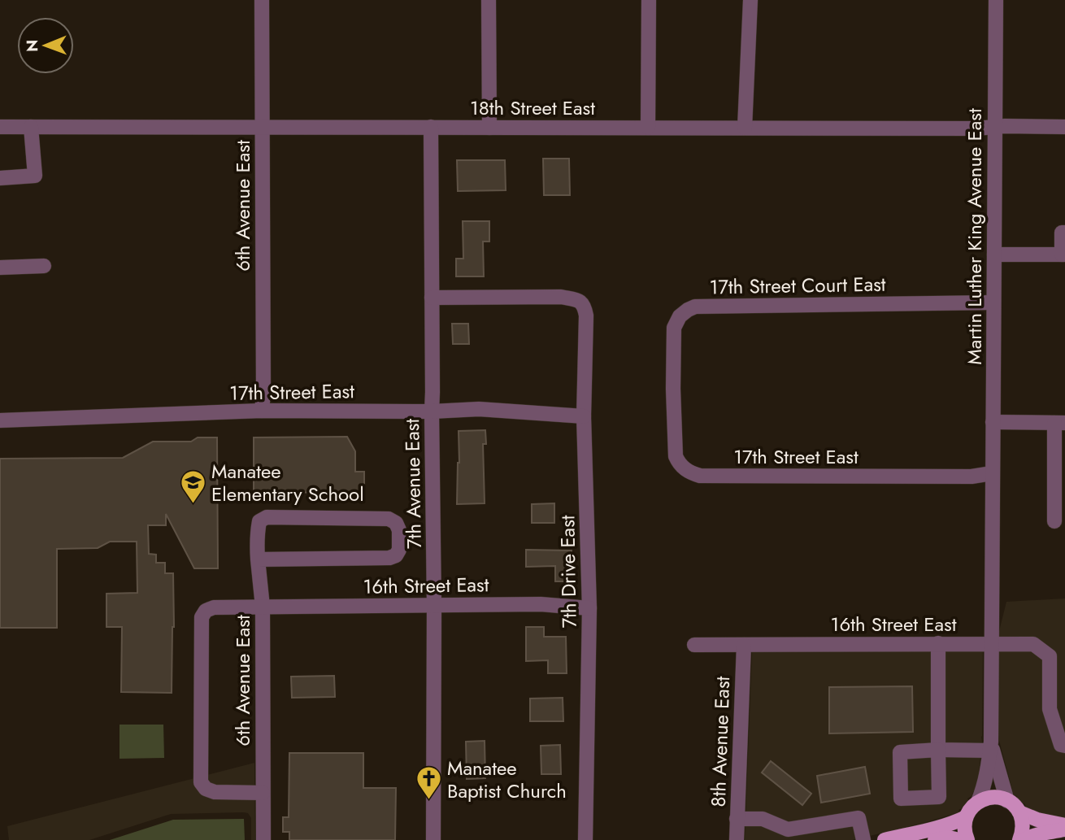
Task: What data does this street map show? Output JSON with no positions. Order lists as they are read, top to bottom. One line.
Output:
{"streets":{"street":["18th Street East","6th Avenue East","Martin Luther King Avenue East","17th Street Court East","17th Street East","7th Avenue East","7th Drive East","16th Street East","8th Avenue East"]},"crossings":[["18th Street East","6th Avenue East"],["18th Street East","Martin Luther King Avenue East"],["18th Street East","7th Avenue East"],["6th Avenue East","17th Street East"],["6th Avenue East","16th Street East"],["Martin Luther King Avenue East","17th Street Court East"],["Martin Luther King Avenue East","17th Street East"],["Martin Luther King Avenue East","16th Street East"],["17th Street Court East","17th Street East"],["17th Street East","7th Avenue East"],["17th Street East","7th Drive East"],["7th Avenue East","7th Drive East"],["7th Avenue East","16th Street East"],["7th Drive East","16th Street East"],["16th Street East","8th Avenue East"]],"places":{"school or university":["Manatee Elementary School"],"church":["Manatee Baptist Church"]},"north":"left"}
